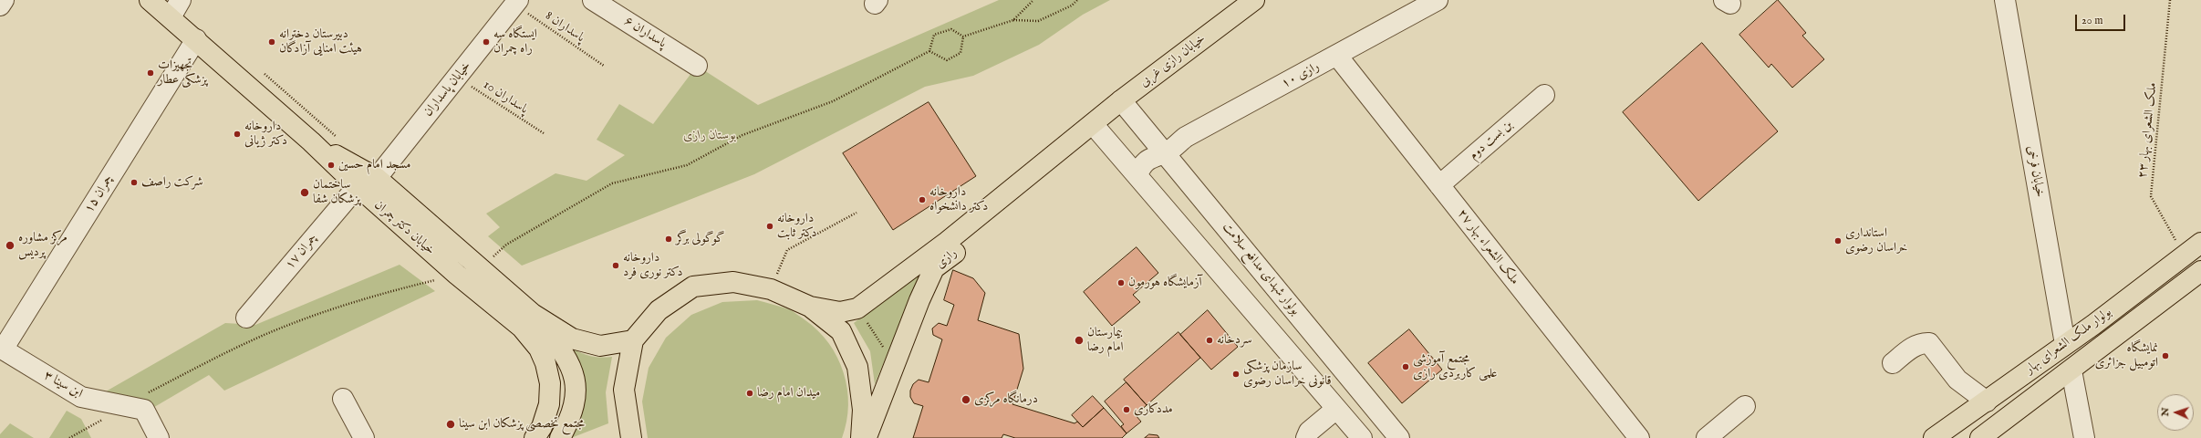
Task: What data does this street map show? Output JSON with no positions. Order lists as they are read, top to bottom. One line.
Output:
{"streets":{"main road":["خیابان رازی غربی","خیابان دکتر چمران","رازی","بولوار ملک الشعرای بهار"],"street":["پاسداران ۶","رازی ۱۰","خیابان پاسداران","بن بست دوم","خیابان فرخی","چمران ۱۵","ملک الشعراء بهار ۲۷","چمران ۱۷","بولوار شهدای مدافع سلامت","ابن سینا ۳"],"path":["پاسداران 8","پاسداران 10","ملک الشعرای بهار ۲۳"]},"crossings":[["پاسداران 8","خیابان پاسداران"],["خیابان رازی غربی","رازی"],["خیابان رازی غربی","بولوار شهدای مدافع سلامت"],["رازی ۱۰","ملک الشعراء بهار ۲۷"],["رازی ۱۰","بولوار شهدای مدافع سلامت"],["خیابان پاسداران","پاسداران 10"],["ملک الشعرای بهار ۲۳","بولوار ملک الشعرای بهار"],["بن بست دوم","ملک الشعراء بهار ۲۷"],["خیابان فرخی","بولوار ملک الشعرای بهار"],["چمران ۱۵","خیابان دکتر چمران"],["چمران ۱۵","ابن سینا ۳"],["خیابان دکتر چمران","چمران ۱۷"]],"parks":["بوستان رازی"],"places":["دبیرستان دخترانه هیئت امنایی آزادگان","ایستگاه سه راه چمران","تجهیزات پزشکی عطار","داروخانه دکتر ژیانی","مسجد امام حسین","شرکت راصف","ساختمان پزشکان شفا","داروخانه دکتر دانشخواه","داروخانه دکتر ثابت","گوگولی برگر","استانداری خراسان رضوی","مرکز مشاوره پردیس","داروخانه دکتر نوری فرد","آزمایشگاه هورمون","بیمارستان امام رضا","سردخانه","نمایشگاه اتومبیل جزائری","مجتمع آموزشی علمی کاربردی رازی","سازمان پزشکی قانونی خراسان رضوی","میدان امام رضا","درمانگاه مرکزی","مددکاری","مجتمع تخصصی پزشکان ابن سینا"],"scale_bar":"20 m","north":"left"}
